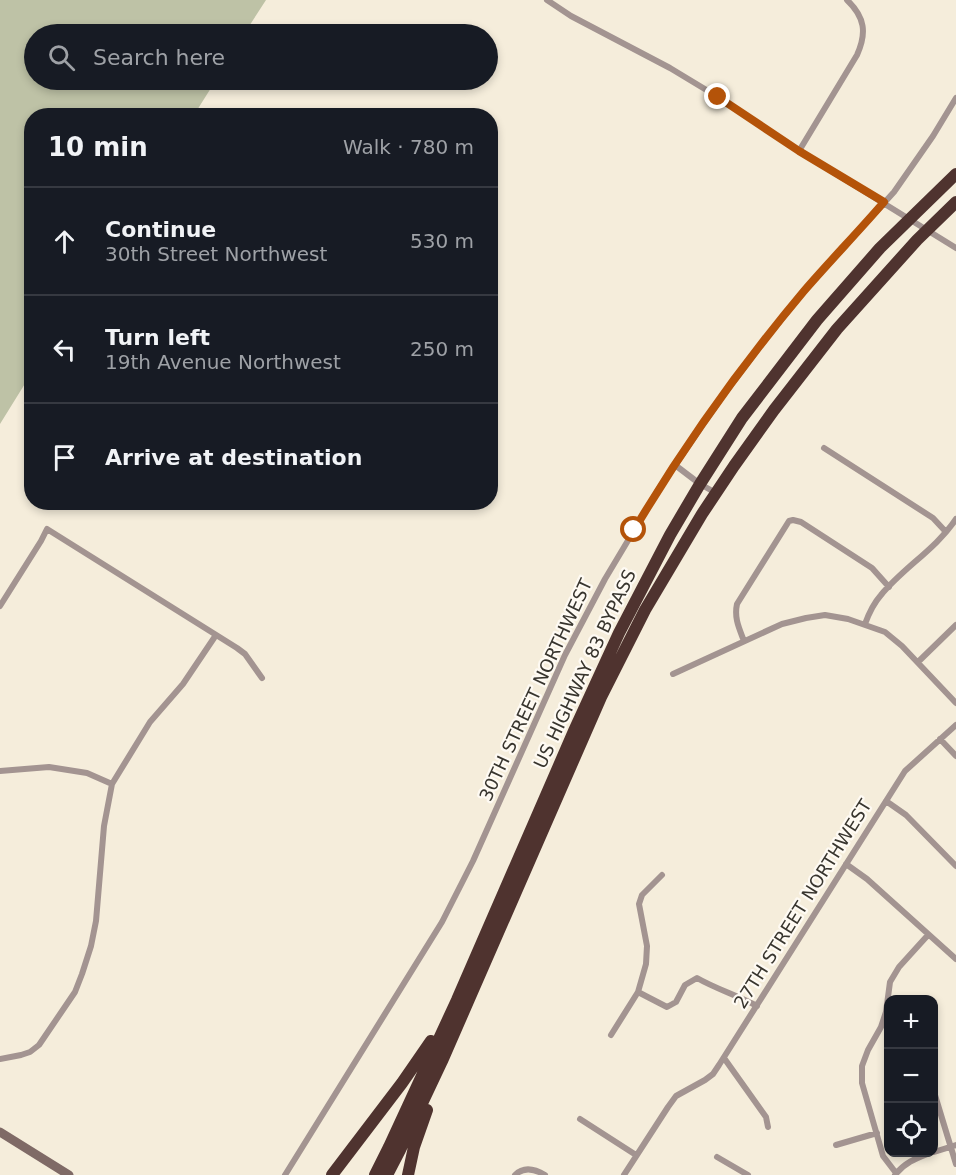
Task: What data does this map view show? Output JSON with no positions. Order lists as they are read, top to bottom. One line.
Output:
{"streets":{"highway":["US HIGHWAY 83 BYPASS"],"street":["30TH STREET NORTHWEST","27TH STREET NORTHWEST"]},"page":{"search":"Search here","heading":["10 min","Walk · 780 m"],"list":[["Continue","30th Street Northwest","530 m"],["Turn left","19th Avenue Northwest","250 m"],"Arrive at destination"],"map_buttons":["+","−"]}}
